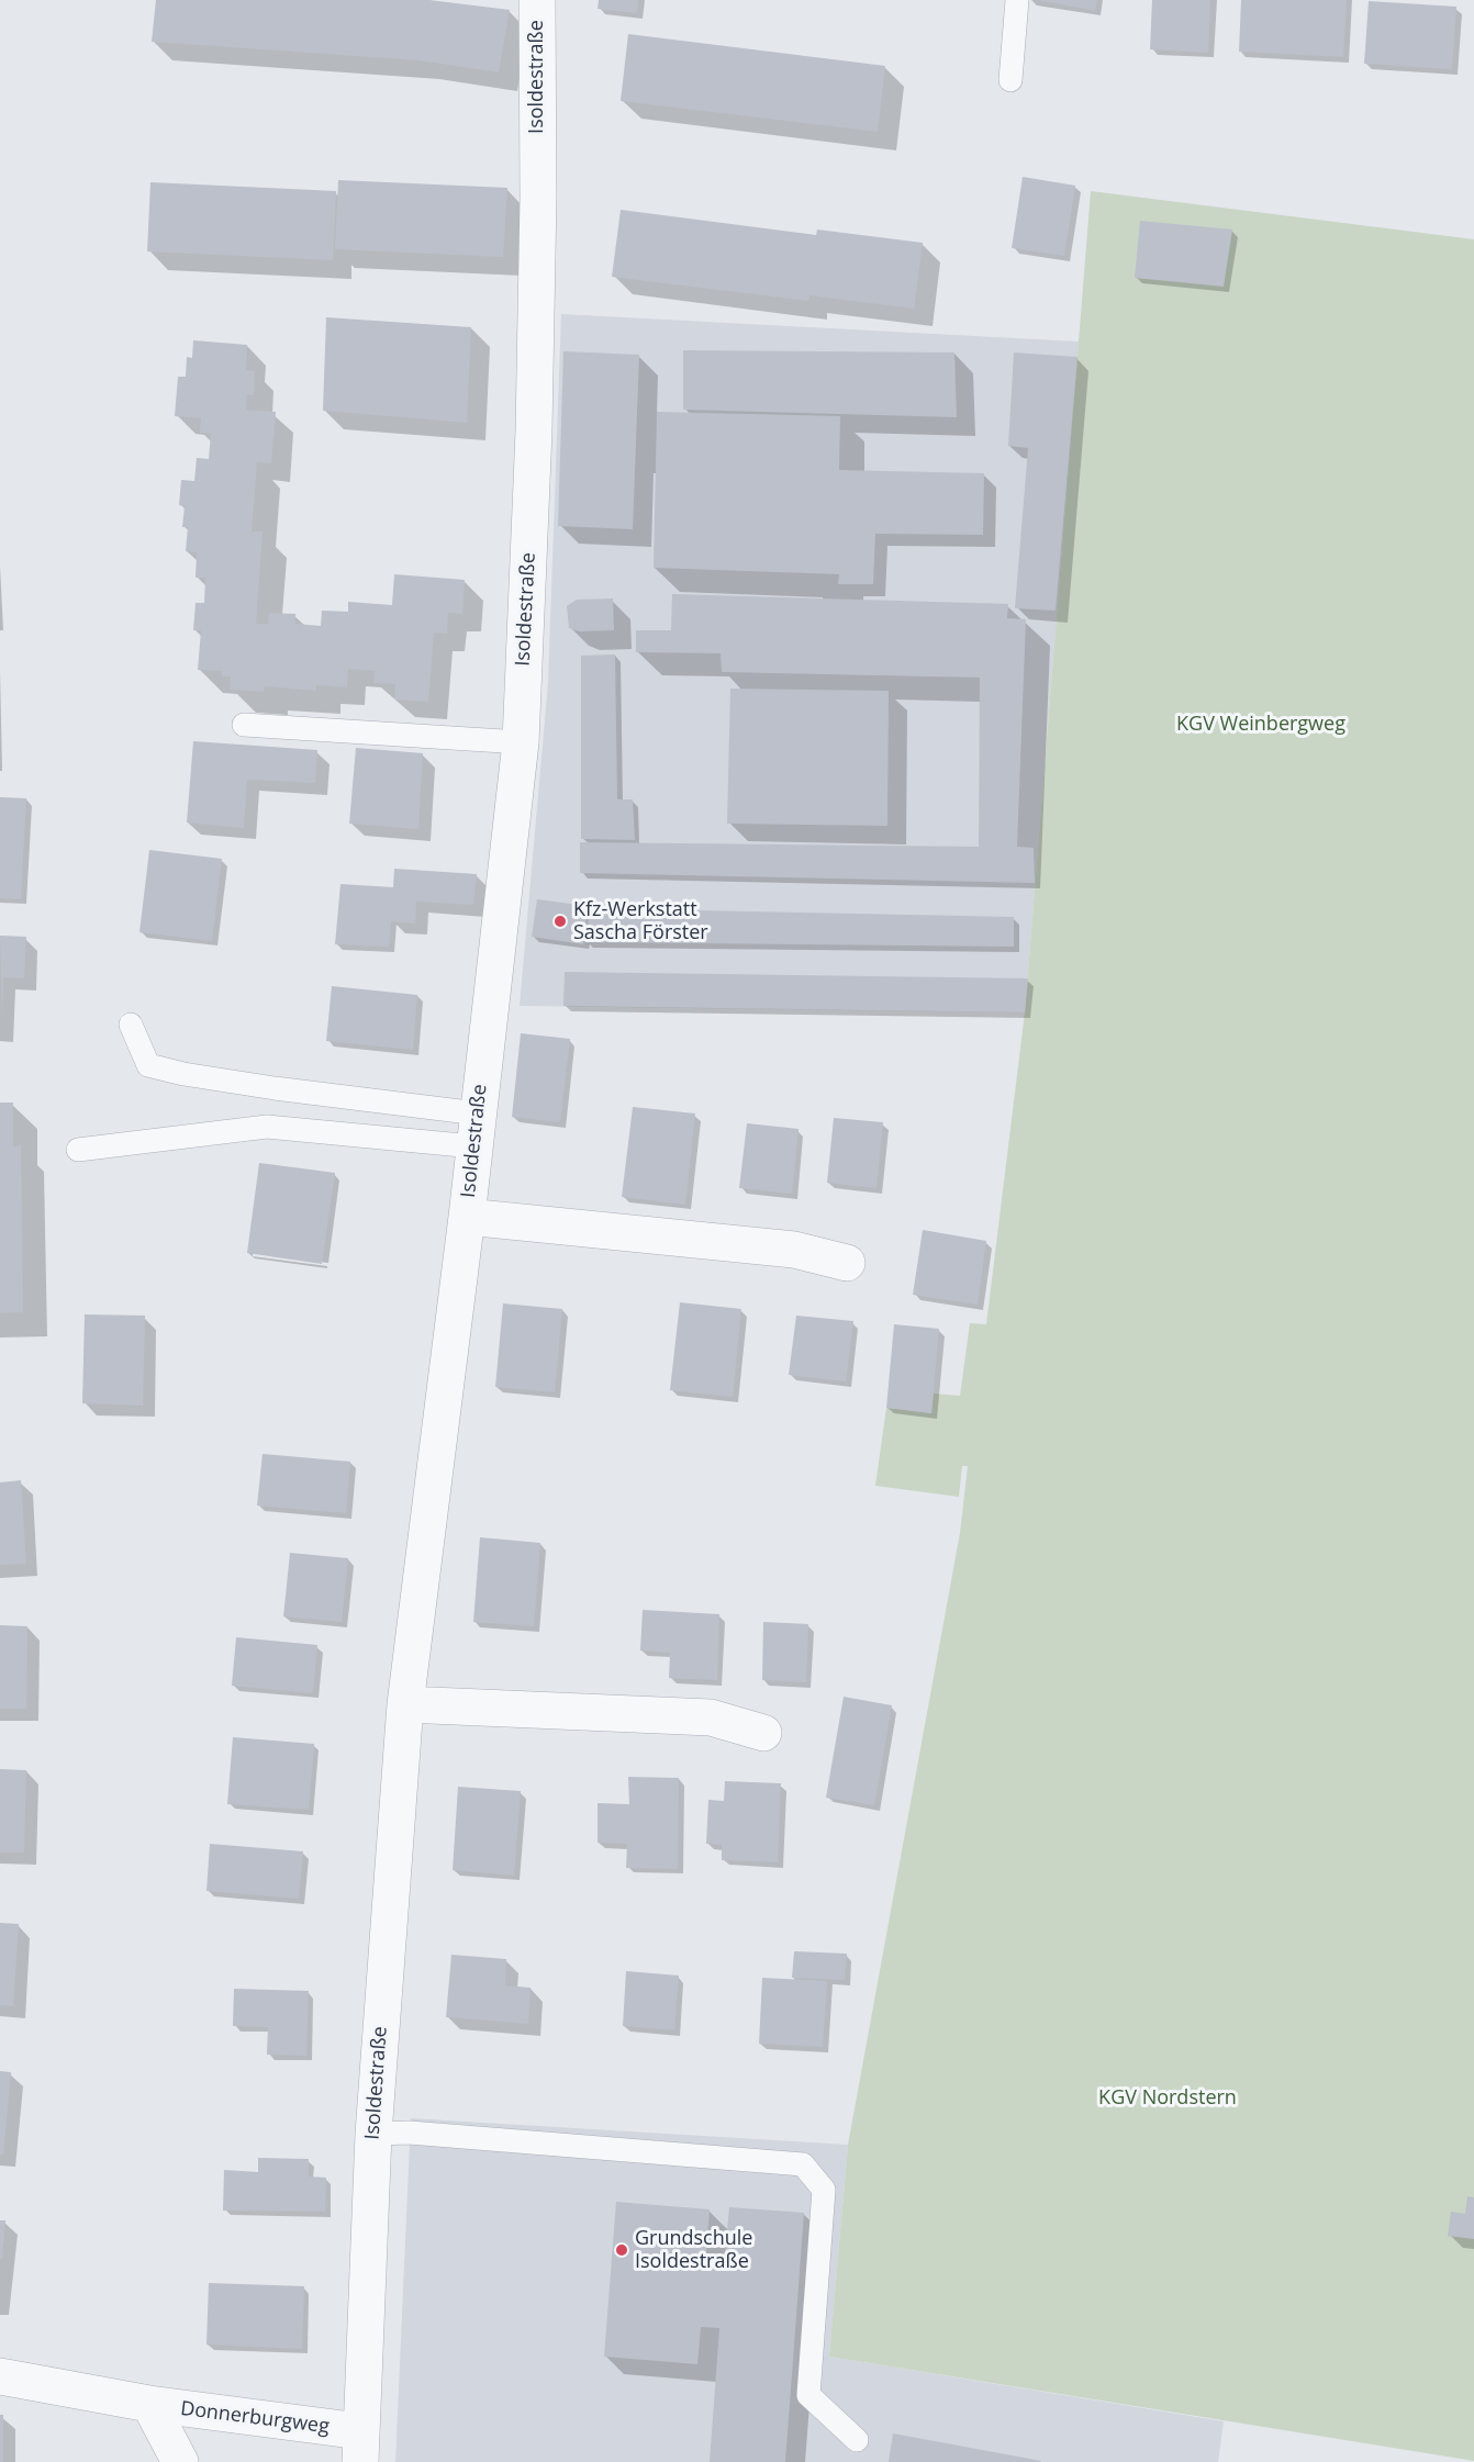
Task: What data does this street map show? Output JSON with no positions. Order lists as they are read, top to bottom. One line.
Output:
{"streets":{"street":["Isoldestraße","Donnerburgweg"]},"crossings":[["Isoldestraße","Donnerburgweg"]],"parks":["KGV Weinbergweg","KGV Nordstern"],"places":["Kfz-Werkstatt Sascha Förster","Grundschule Isoldestraße"]}
